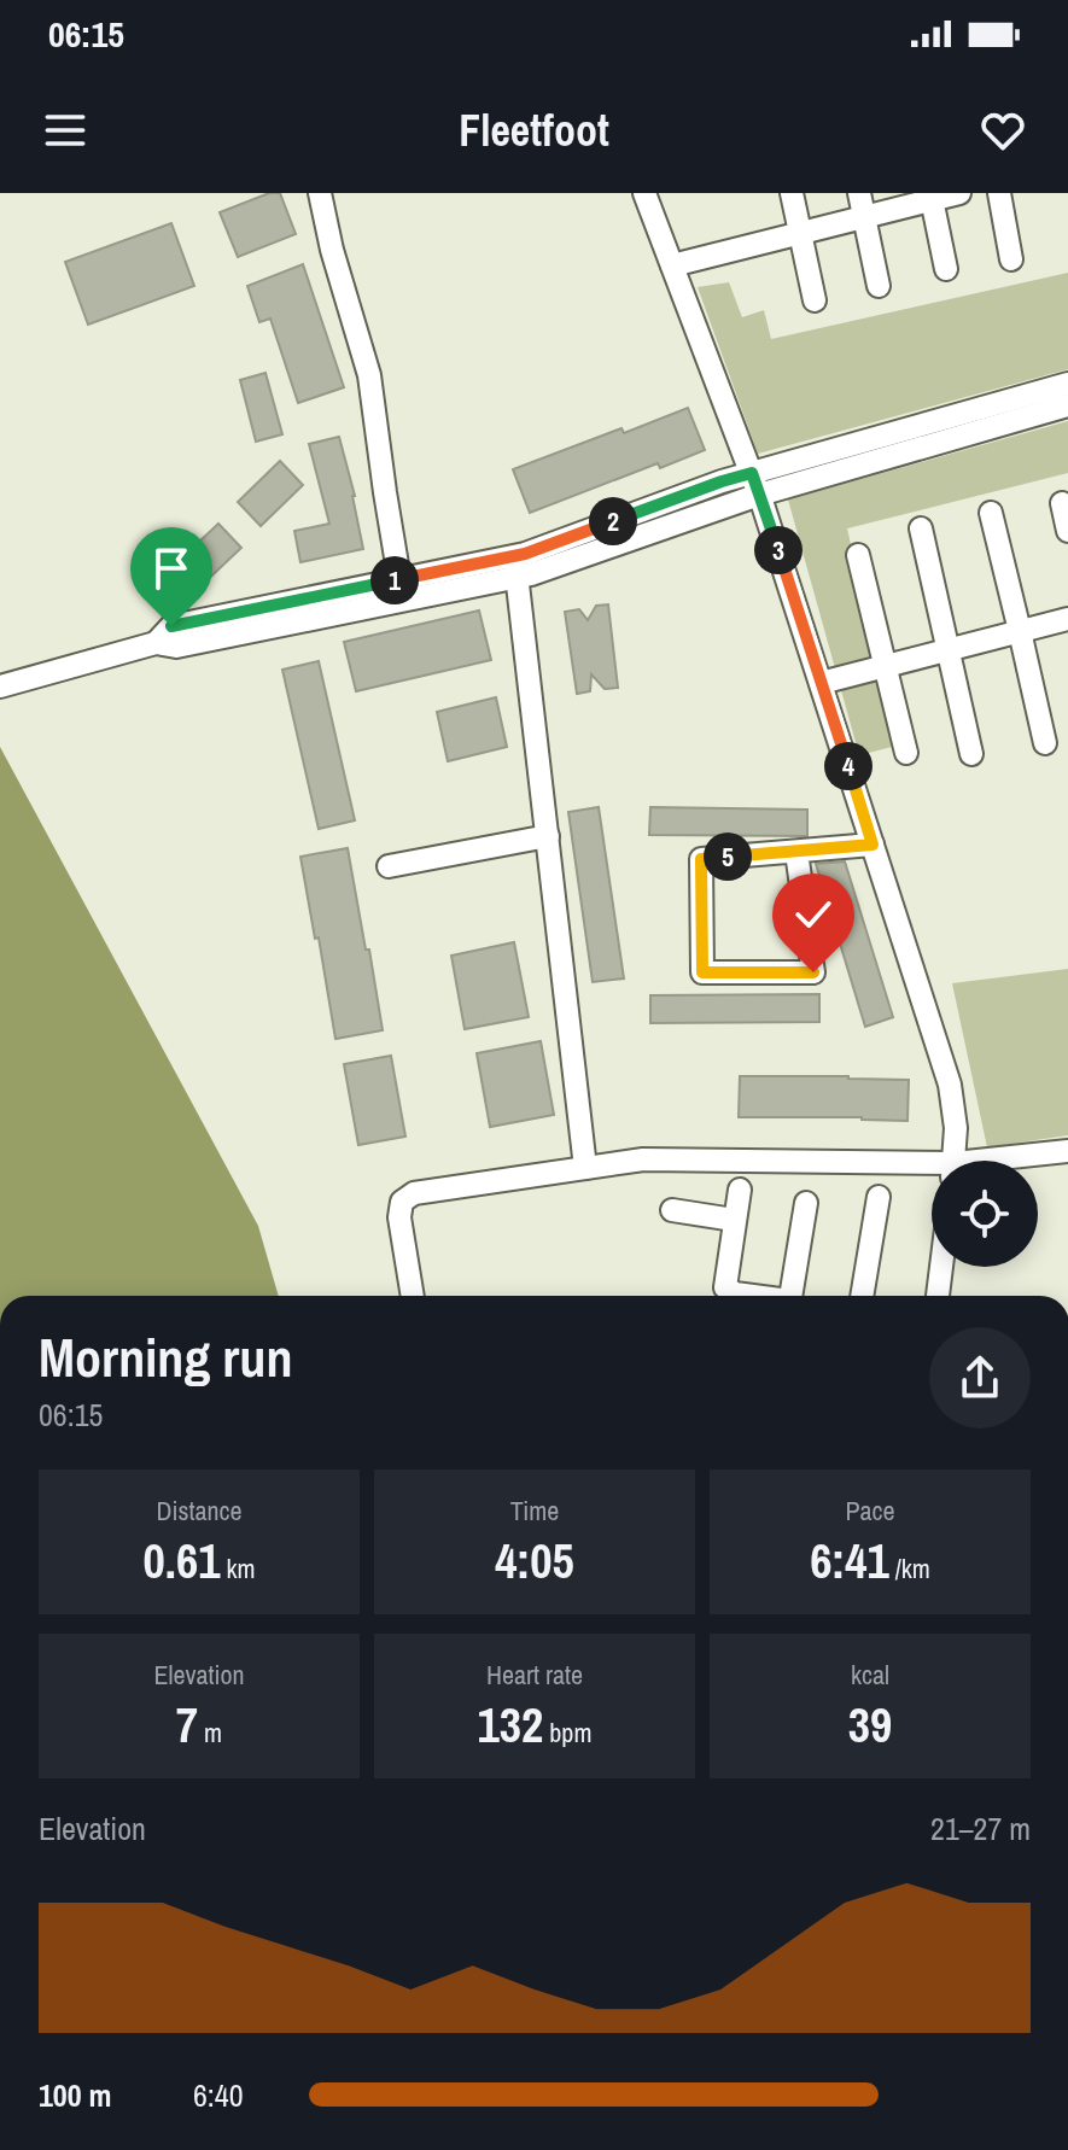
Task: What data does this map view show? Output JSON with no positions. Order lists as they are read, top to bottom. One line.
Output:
{"page":{"status":"06:15","header":"Fleetfoot","pins":["2","3","1","4","5"],"heading":["Morning run","06:15"],"stats":[["Distance","0.61 km"],["Time","4:05"],["Pace","6:41 /km"],["Elevation","7 m"],["Heart rate","132 bpm"],["kcal","39"]],"chart":["Elevation","21–27 m"],"list":[{"name":"100 m","note":"6:40"}]}}
